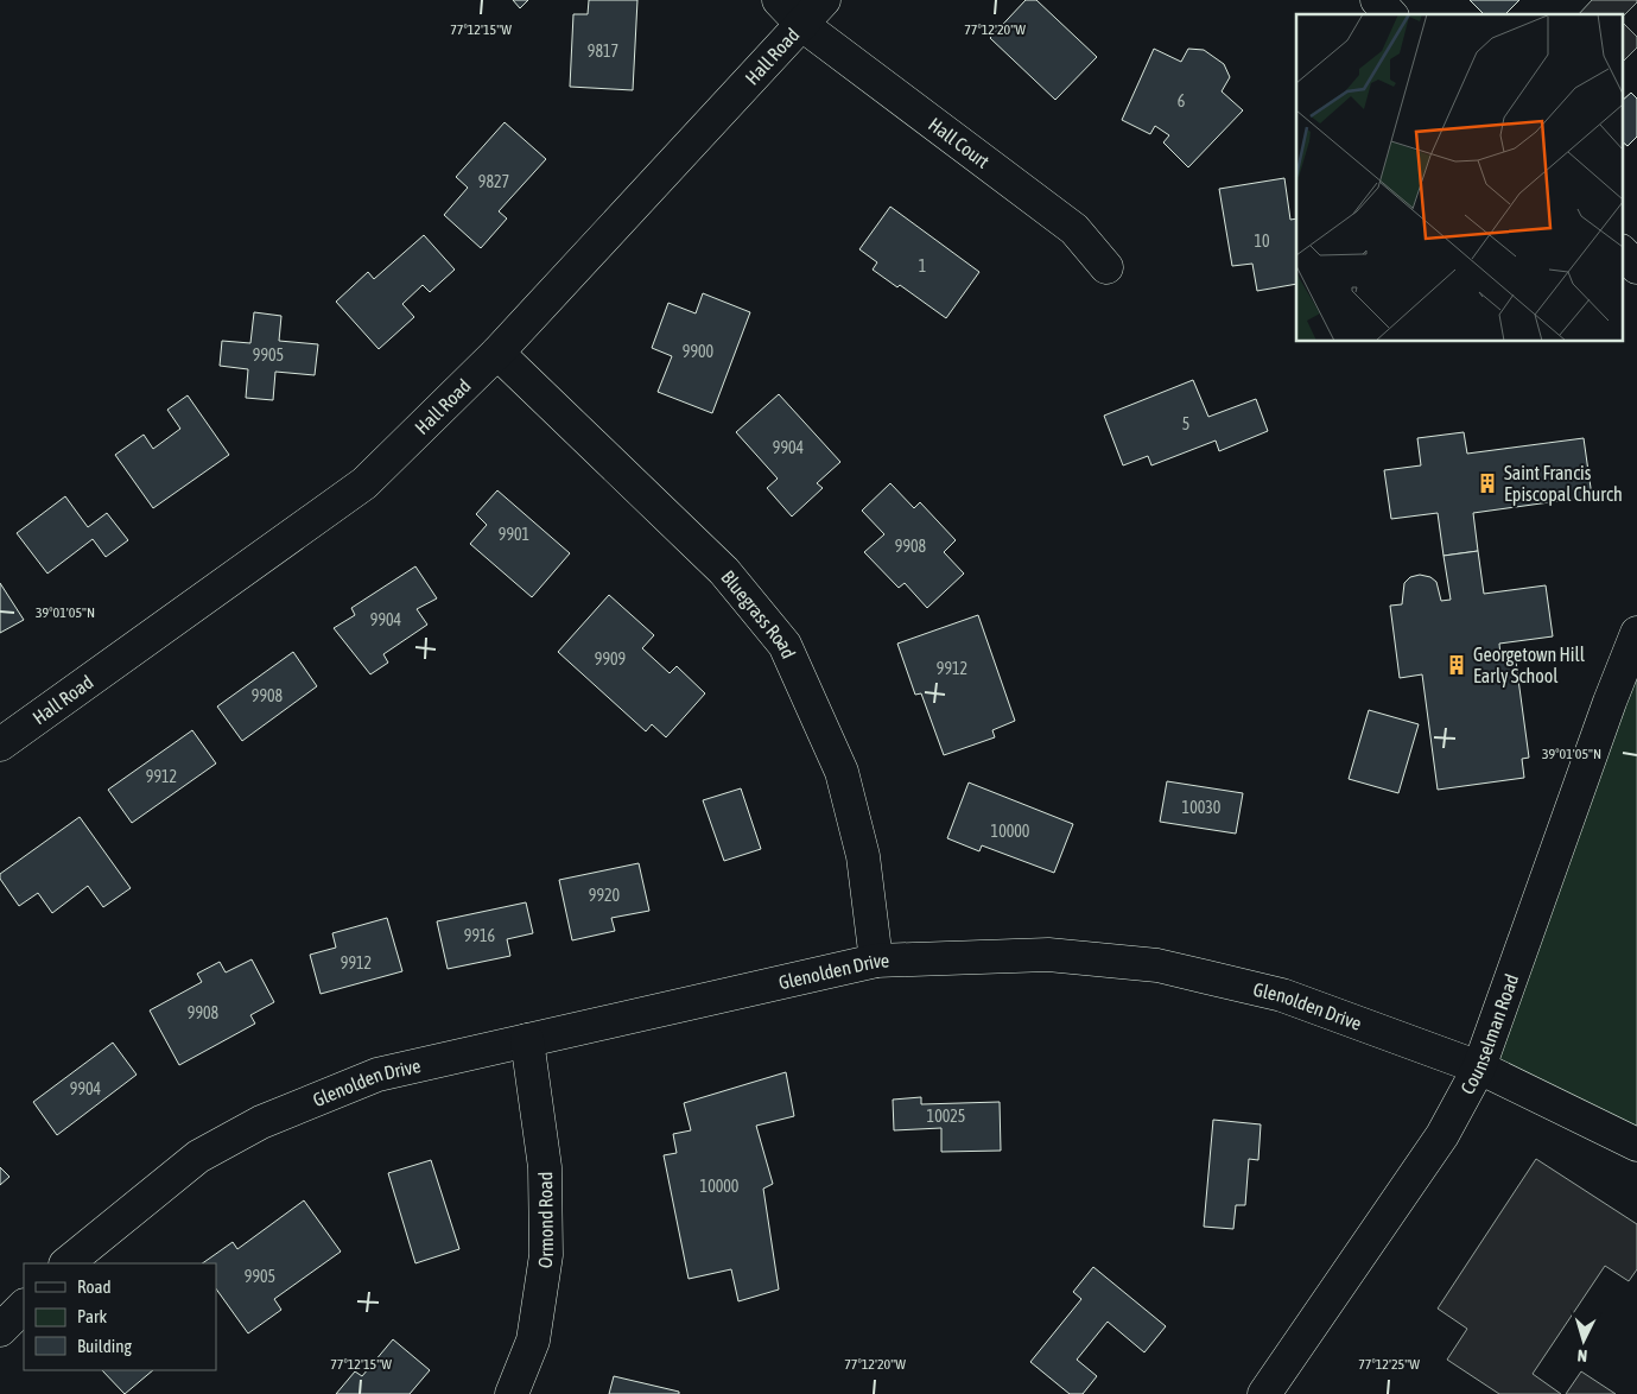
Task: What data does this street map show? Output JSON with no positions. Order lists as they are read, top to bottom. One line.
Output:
{"streets":{"street":["Hall Road","Hall Court","Bluegrass Road","Glenolden Drive","Counselman Road","Ormond Road"]},"crossings":[["Hall Road","Hall Court"],["Hall Road","Bluegrass Road"],["Bluegrass Road","Glenolden Drive"],["Glenolden Drive","Counselman Road"],["Glenolden Drive","Ormond Road"]],"places":{"building":["Saint Francis Episcopal Church","Georgetown Hill Early School"]},"house_numbers":["9817","6","9827","10","1","9900","9905","5","9904","9901","9908","9904","9909","9912","9908","9912","10030","10000","9920","9916","9912","9908","9904","10025","10000","9905"],"legend":["Road","Park","Building"],"north":"bottom","coordinates":["77°12'15\"W","77°12'20\"W","39°01'05\"N","77°12'25\"W"]}
